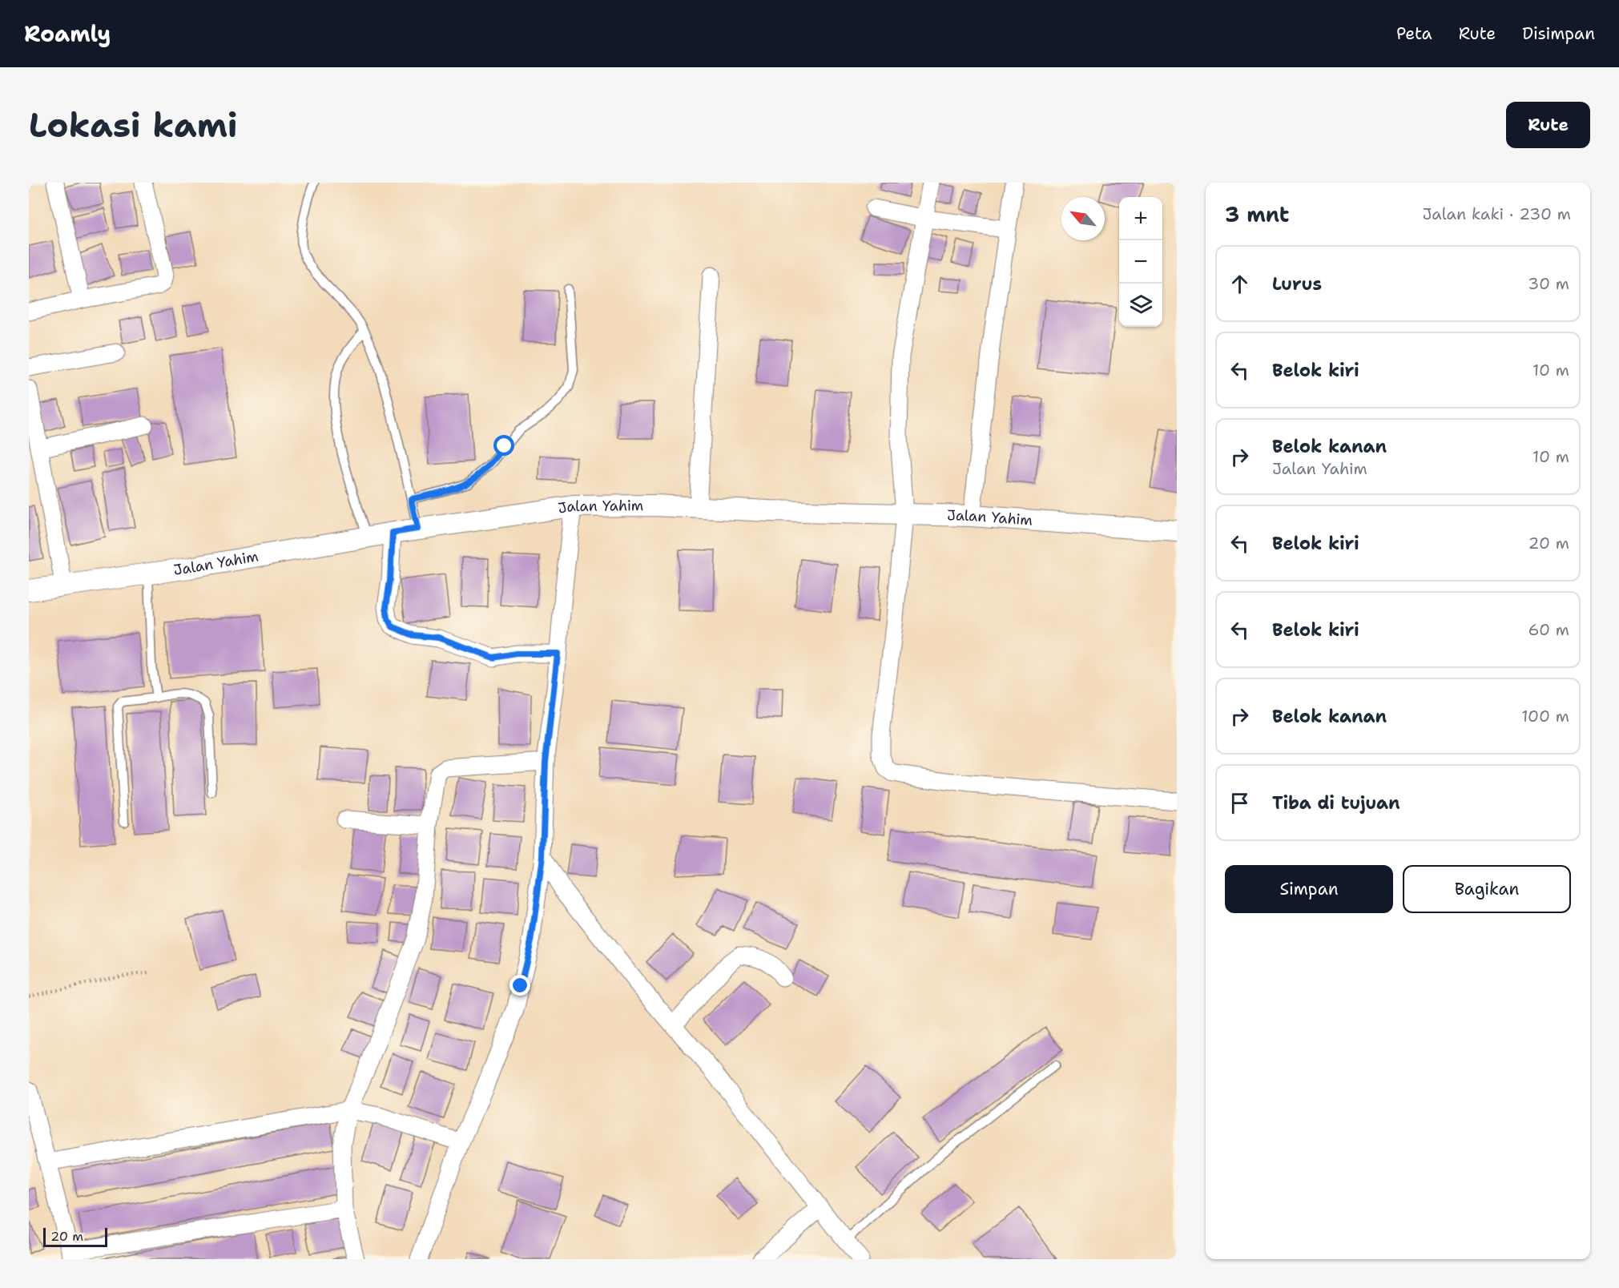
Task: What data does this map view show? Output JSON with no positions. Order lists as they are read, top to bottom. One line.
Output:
{"streets":{"street":["Jalan Yahim"]},"scale_bar":"20 m","north":"top left","page":{"header":"Roamly","nav":["Peta","Rute","Disimpan"],"buttons":["Rute",["Simpan","Bagikan"]],"title":"Lokasi kami","heading":["3 mnt","Jalan kaki · 230 m"],"map_buttons":["+","−"],"list":[["Lurus","30 m"],["Belok kiri","10 m"],["Belok kanan","Jalan Yahim","10 m"],["Belok kiri","20 m"],["Belok kiri","60 m"],["Belok kanan","100 m"],"Tiba di tujuan"],"scale":"20 m"}}
